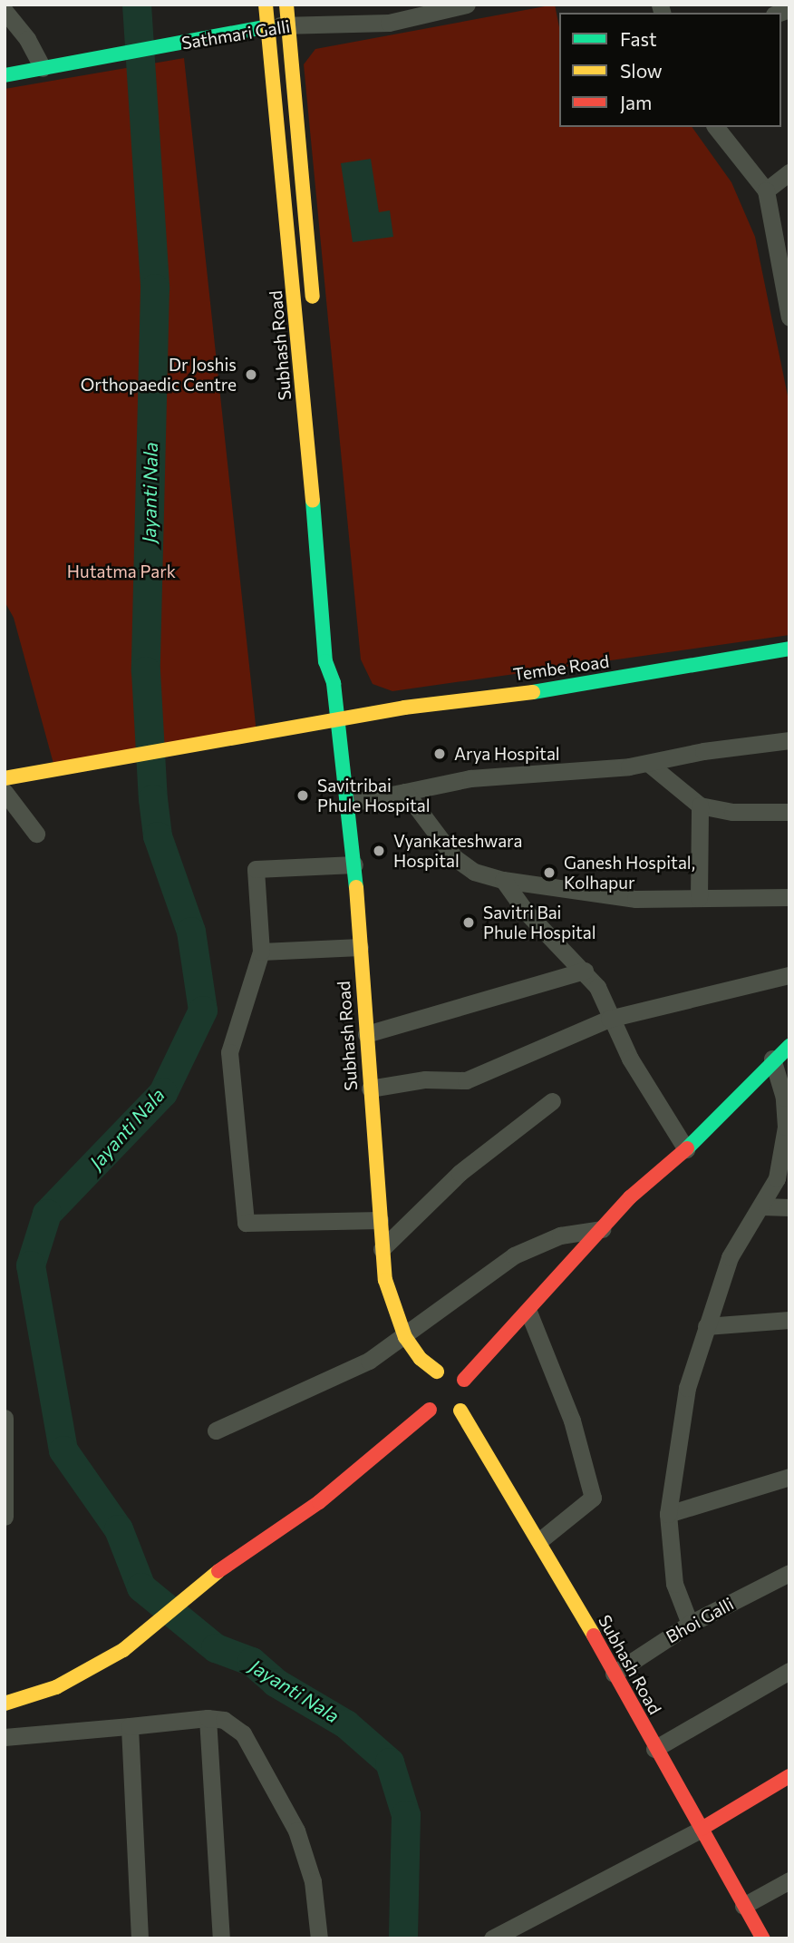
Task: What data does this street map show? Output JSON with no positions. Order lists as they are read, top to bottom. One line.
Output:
{"streets":{"main road":["Sathmari Galli","Subhash Road","Tembe Road"],"street":["Bhoi Galli"]},"crossings":[["Sathmari Galli","Subhash Road"],["Subhash Road","Tembe Road"],["Subhash Road","Bhoi Galli"]],"water":["Jayanti Nala"],"parks":["Hutatma Park"],"places":["Dr Joshis Orthopaedic Centre","Arya Hospital","Savitribai Phule Hospital","Vyankateshwara Hospital","Ganesh Hospital, Kolhapur","Savitri Bai Phule Hospital"],"legend":["Fast","Slow","Jam"]}
